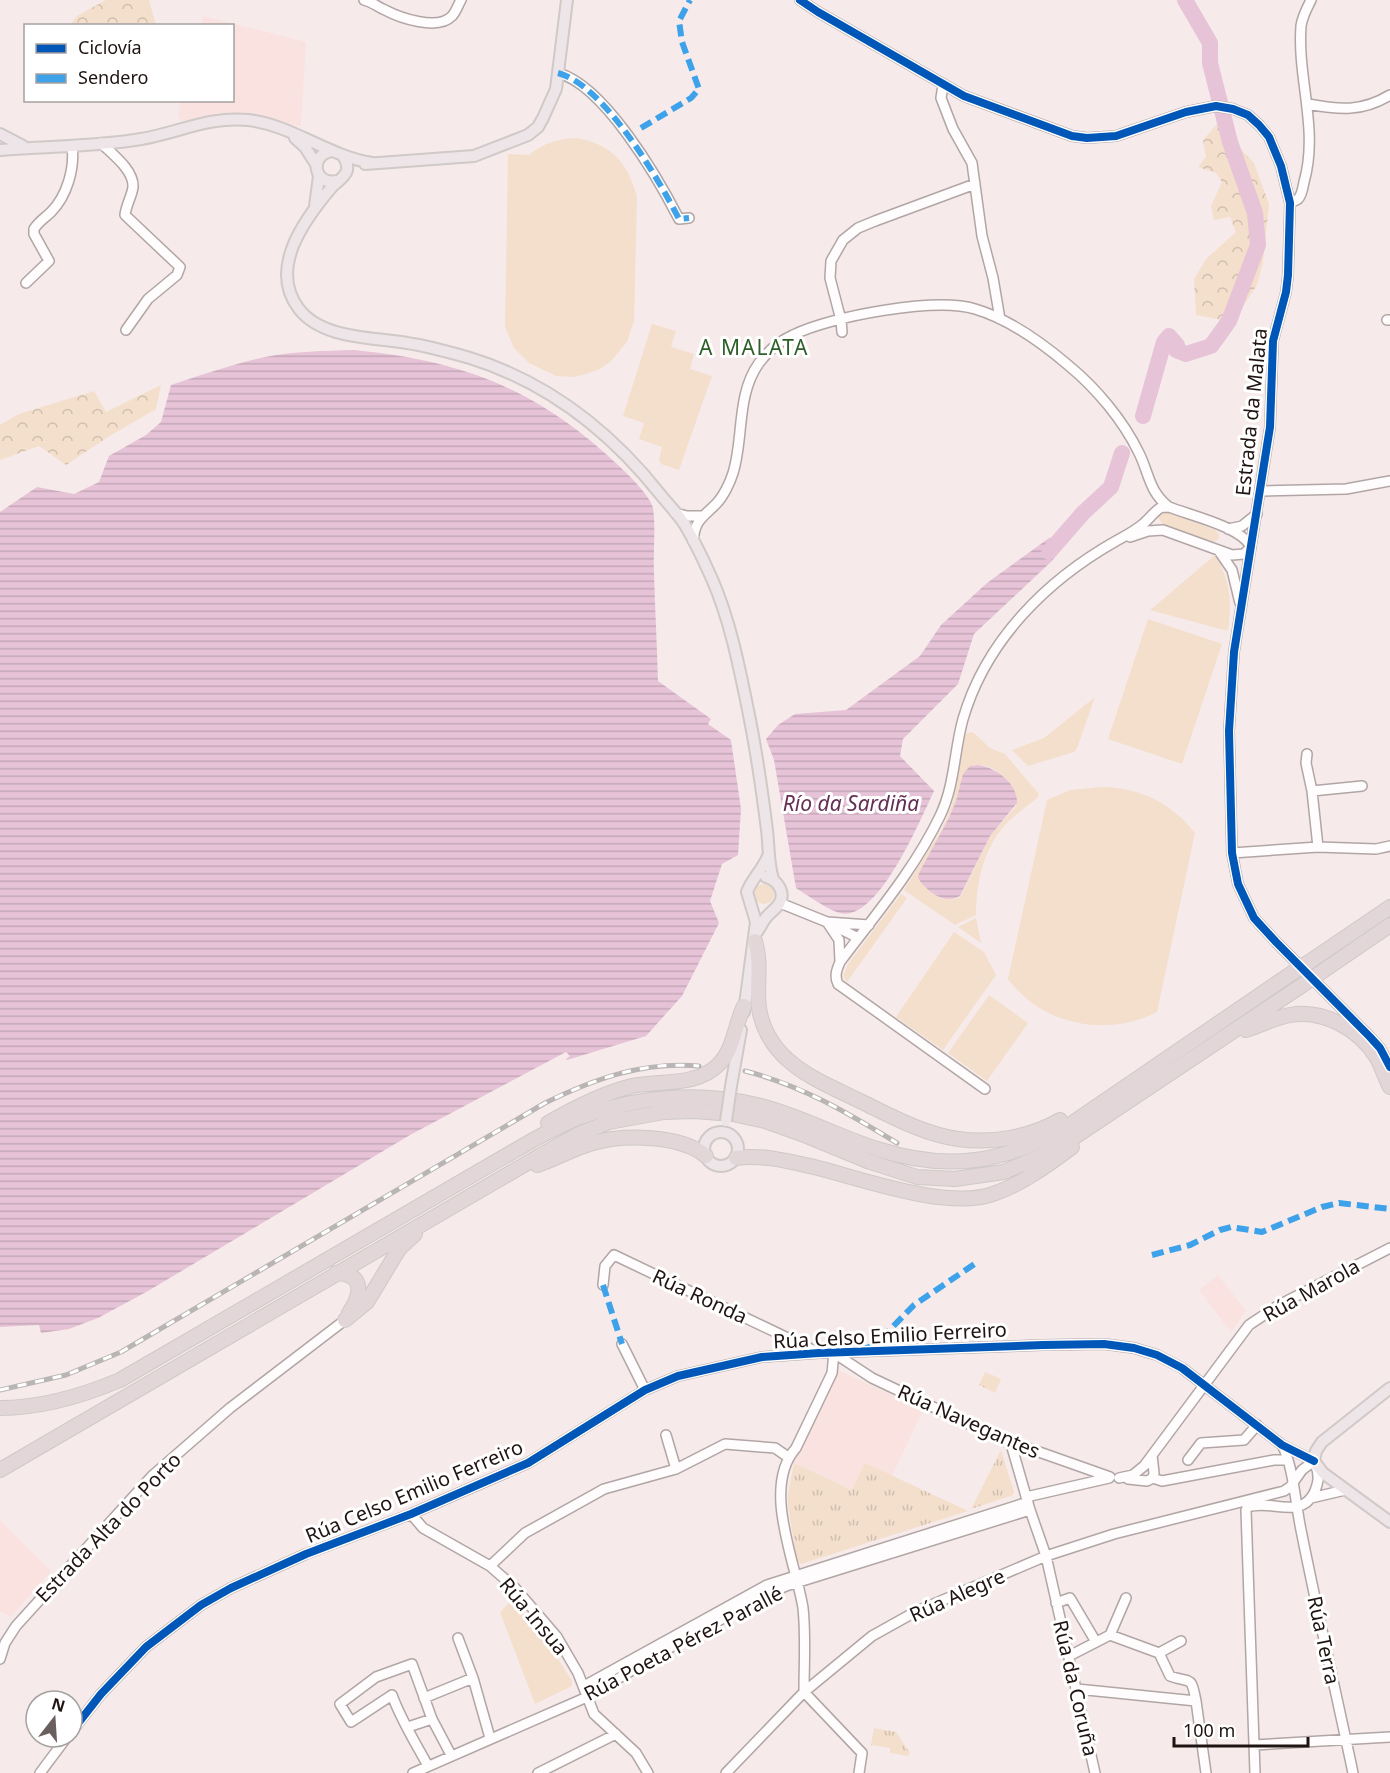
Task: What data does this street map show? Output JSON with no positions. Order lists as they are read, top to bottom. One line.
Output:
{"streets":{"street":["Estrada da Malata","Rúa Marola","Rúa Ronda","Rúa Celso Emilio Ferreiro","Rúa Navegantes","Estrada Alta do Porto","Rúa Alegre","Rúa Insua","Rúa Terra","Rúa Poeta Pérez Parallé","Rúa da Coruña"]},"crossings":[["Rúa Marola","Rúa Celso Emilio Ferreiro"],["Rúa Marola","Rúa Navegantes"],["Rúa Ronda","Rúa Celso Emilio Ferreiro"],["Rúa Celso Emilio Ferreiro","Rúa Navegantes"],["Rúa Celso Emilio Ferreiro","Rúa Insua"],["Rúa Navegantes","Rúa Poeta Pérez Parallé"],["Rúa Navegantes","Rúa da Coruña"],["Rúa Alegre","Rúa Terra"],["Rúa Alegre","Rúa da Coruña"],["Rúa Insua","Rúa Poeta Pérez Parallé"],["Rúa Poeta Pérez Parallé","Rúa da Coruña"]],"districts":["A MALATA"],"water":["Río da Sardiña"],"legend":["Ciclovía","Sendero"],"scale_bar":"100 m","north":"top"}
